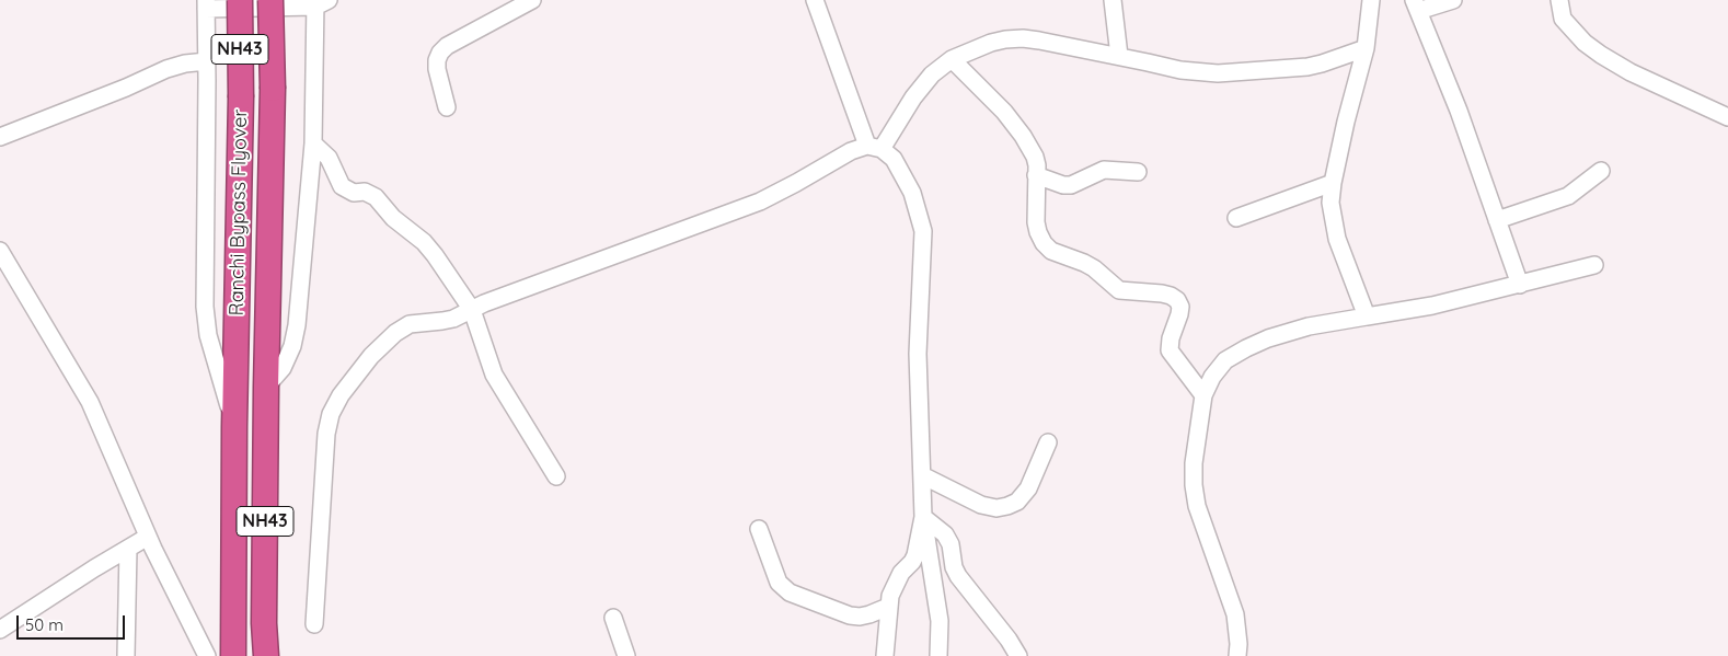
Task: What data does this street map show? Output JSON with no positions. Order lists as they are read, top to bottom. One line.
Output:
{"streets":{"highway":["NH43","Ranchi Bypass Flyover"]},"crossings":[["NH43","Ranchi Bypass Flyover"]],"scale_bar":"50 m"}
